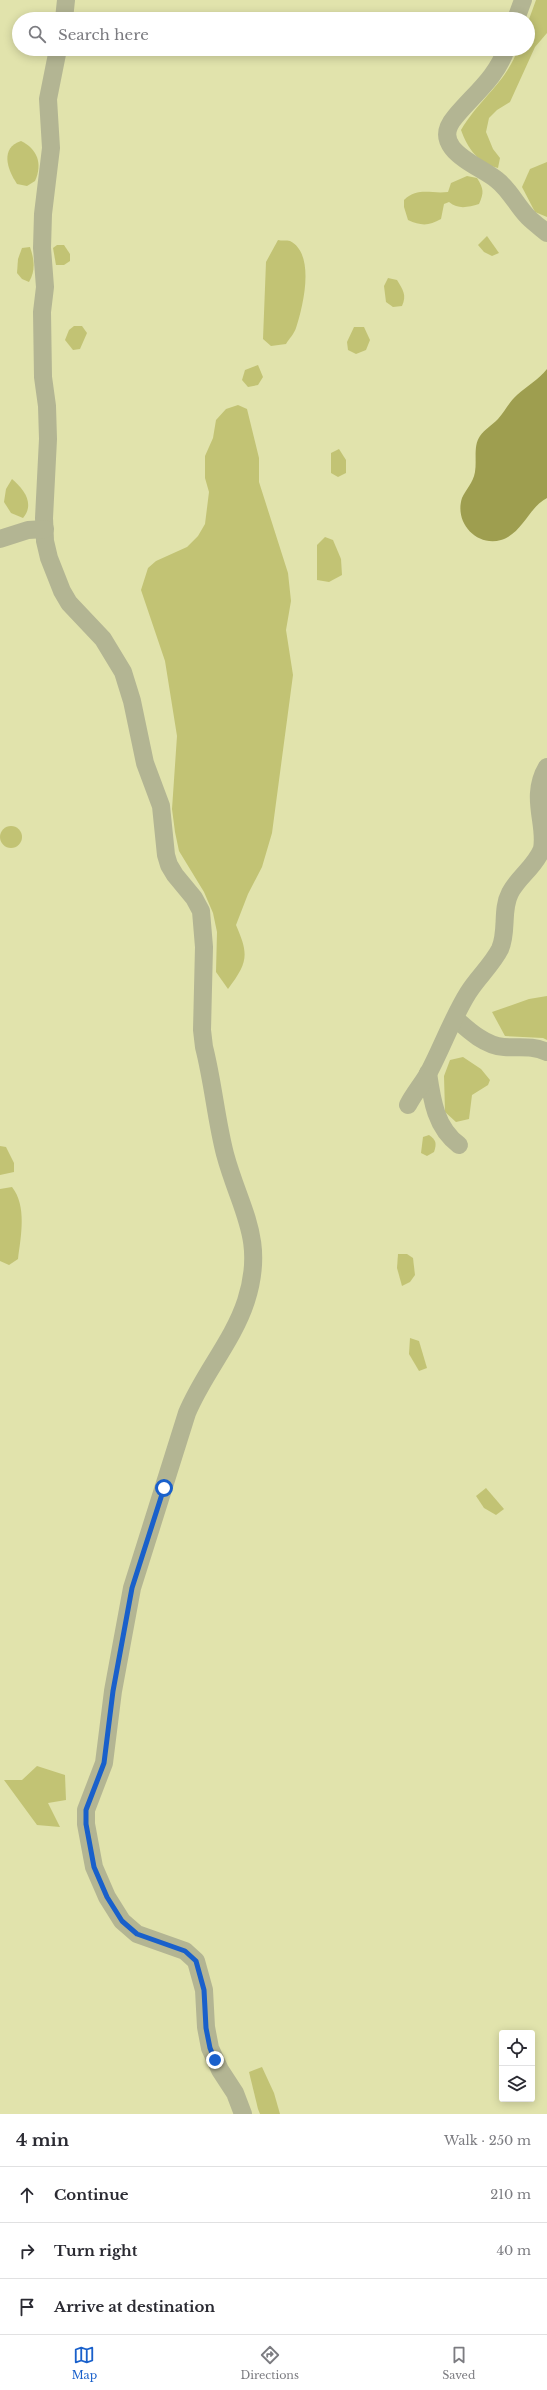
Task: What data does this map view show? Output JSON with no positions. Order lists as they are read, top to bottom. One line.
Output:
{"page":{"search":"Search here","heading":["4 min","Walk · 250 m"],"list":[["Continue","210 m"],["Turn right","40 m"],"Arrive at destination"],"nav":["Map","Directions","Saved"]}}
